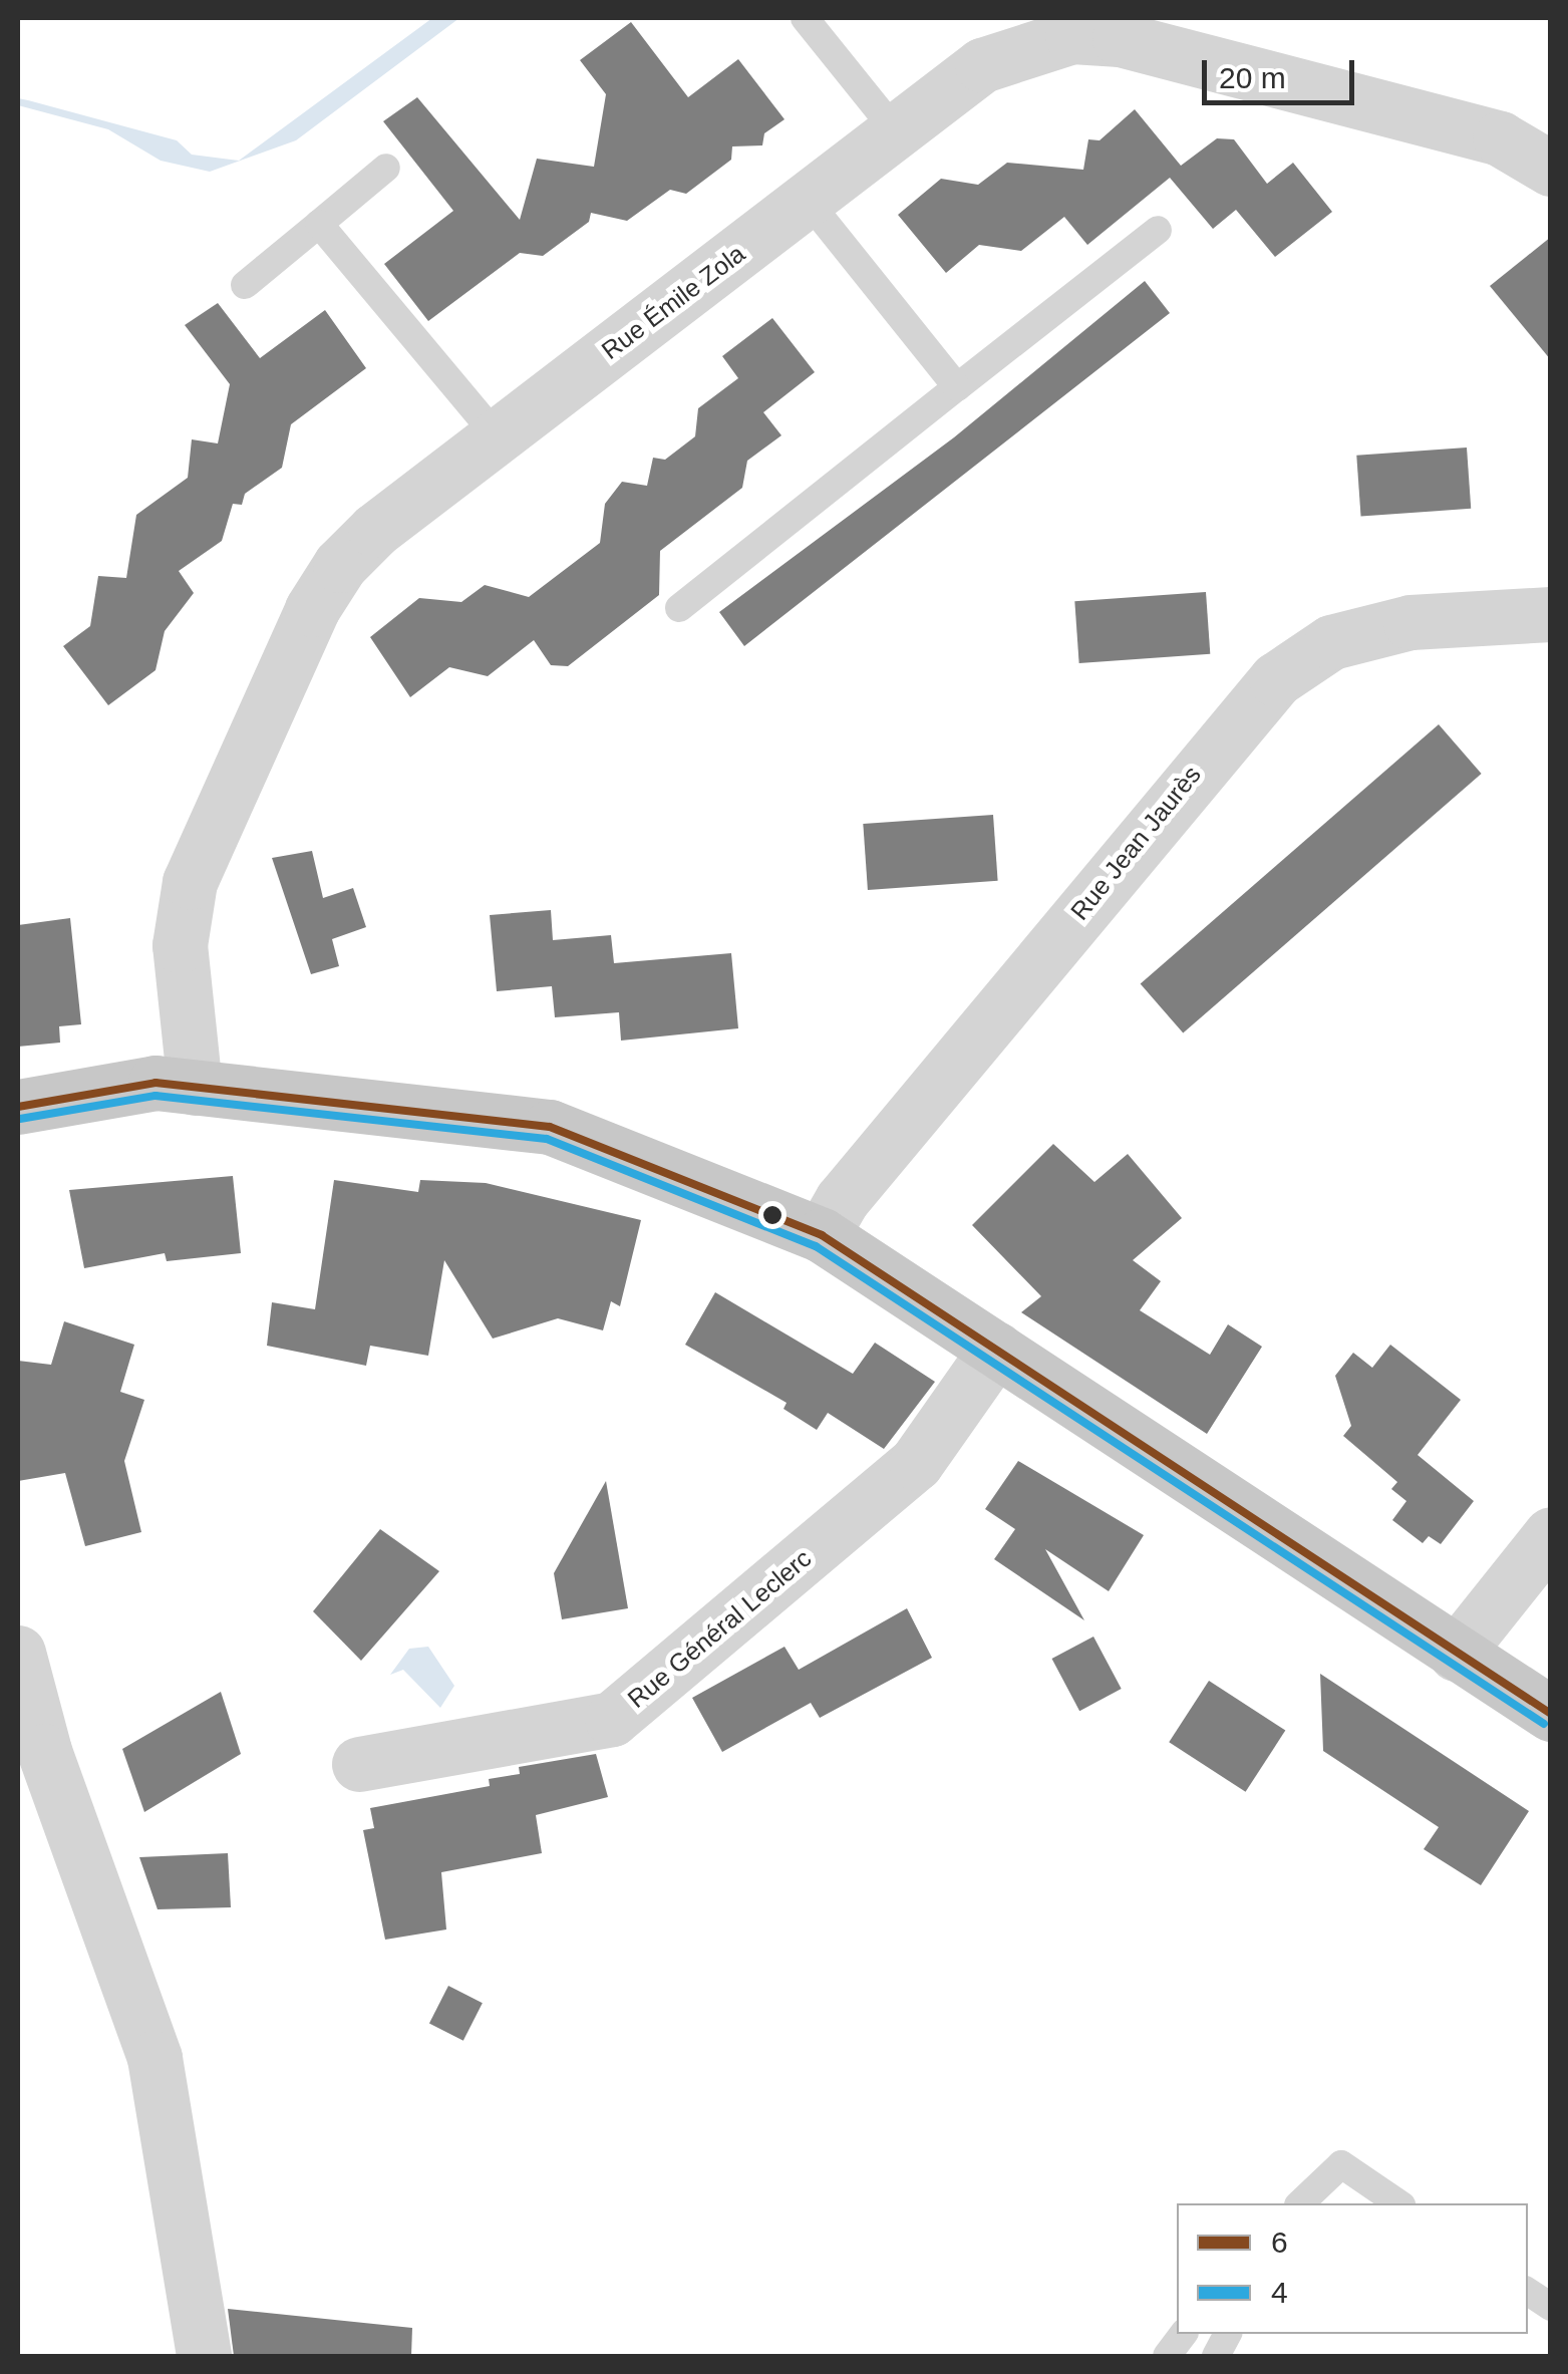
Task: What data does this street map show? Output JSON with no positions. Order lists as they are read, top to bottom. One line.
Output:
{"streets":{"street":["Rue Émile Zola","Rue Jean Jaurès","Rue Général Leclerc"]},"lines":["transit line 6","transit line 4"],"legend":["6","4"],"scale_bar":"20 m"}
